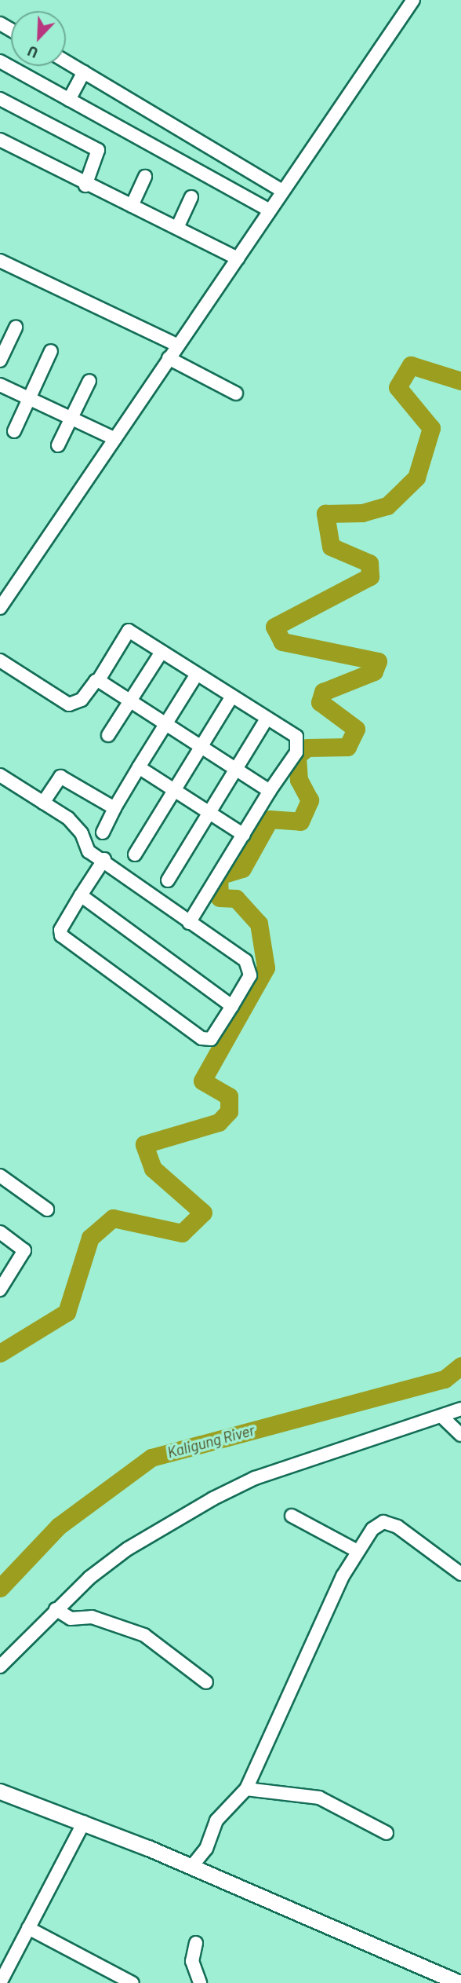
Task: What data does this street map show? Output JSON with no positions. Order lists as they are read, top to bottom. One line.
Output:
{"water":["Kaligung River"],"north":"bottom left"}
